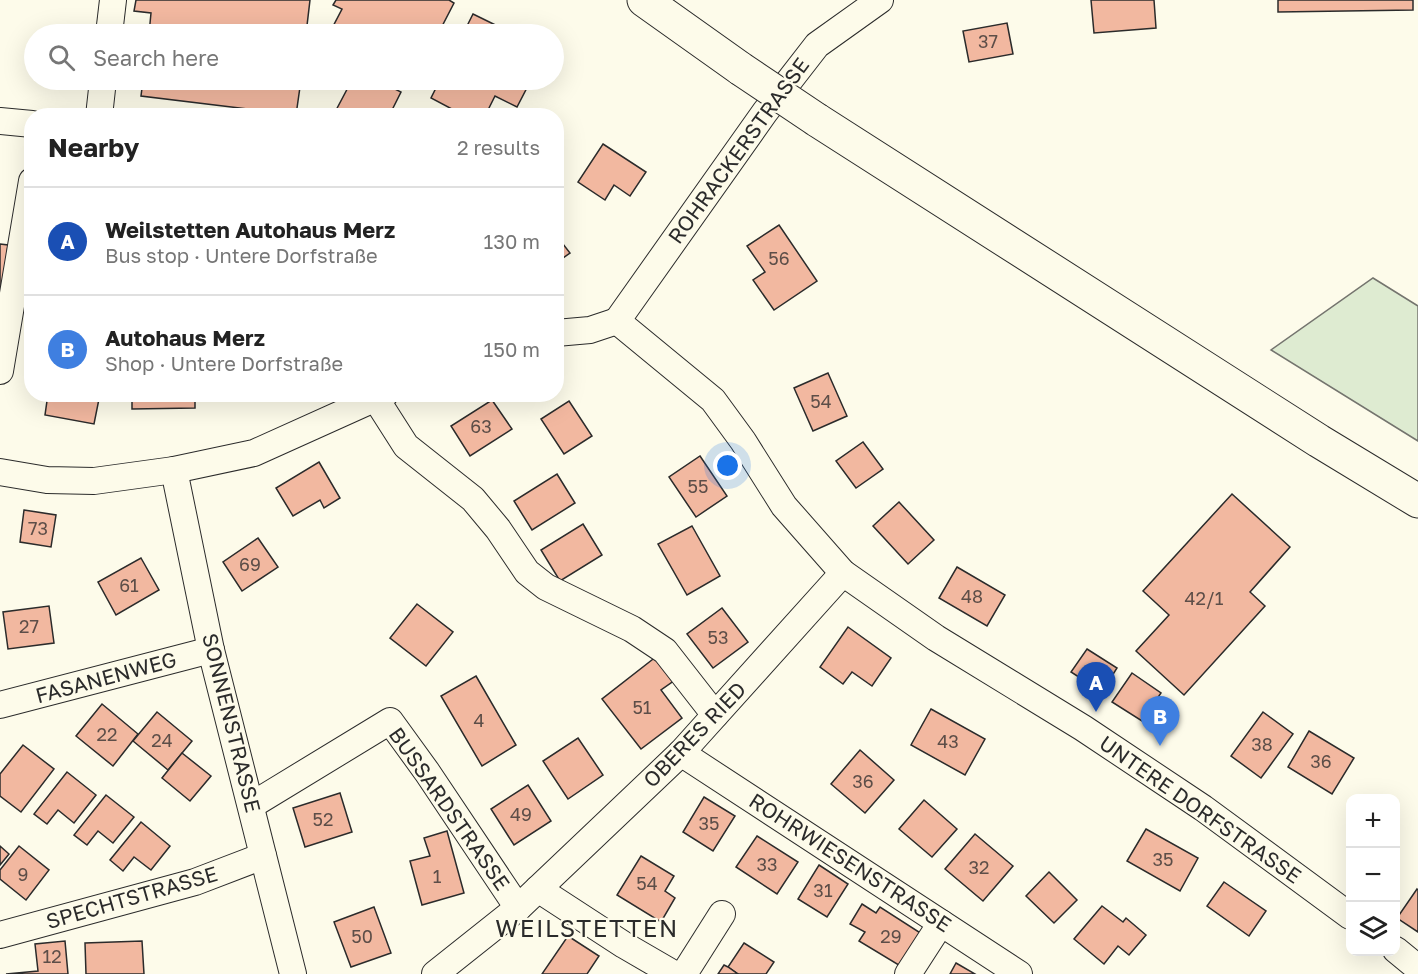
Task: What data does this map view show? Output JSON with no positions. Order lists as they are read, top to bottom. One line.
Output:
{"streets":{"street":["ROHRACKERSTRASSE","FASANENWEG","SONNENSTRASSE","OBERES RIED","BUSSARDSTRASSE","UNTERE DORFSTRASSE","ROHRWIESENSTRASSE","SPECHTSTRASSE"]},"crossings":[["ROHRACKERSTRASSE","UNTERE DORFSTRASSE"],["FASANENWEG","SONNENSTRASSE"],["SONNENSTRASSE","BUSSARDSTRASSE"],["SONNENSTRASSE","SPECHTSTRASSE"],["OBERES RIED","BUSSARDSTRASSE"],["OBERES RIED","UNTERE DORFSTRASSE"],["OBERES RIED","ROHRWIESENSTRASSE"]],"districts":["WEILSTETTEN"],"house_numbers":["37","56","54","63","55","73","69","61","48","42/1","27","53","51","4","22","24","43","38","36","36","49","52","35","35","33","32","9","1","54","31","50","29","12"],"page":{"search":"Search here","heading":["Nearby","2 results"],"list":[{"mark":"A","name":"Weilstetten Autohaus Merz","note":"Bus stop · Untere Dorfstraße","value":"130 m"},{"mark":"B","name":"Autohaus Merz","note":"Shop · Untere Dorfstraße","value":"150 m"}],"pins":["A","B"],"map_buttons":["+","−"]}}
